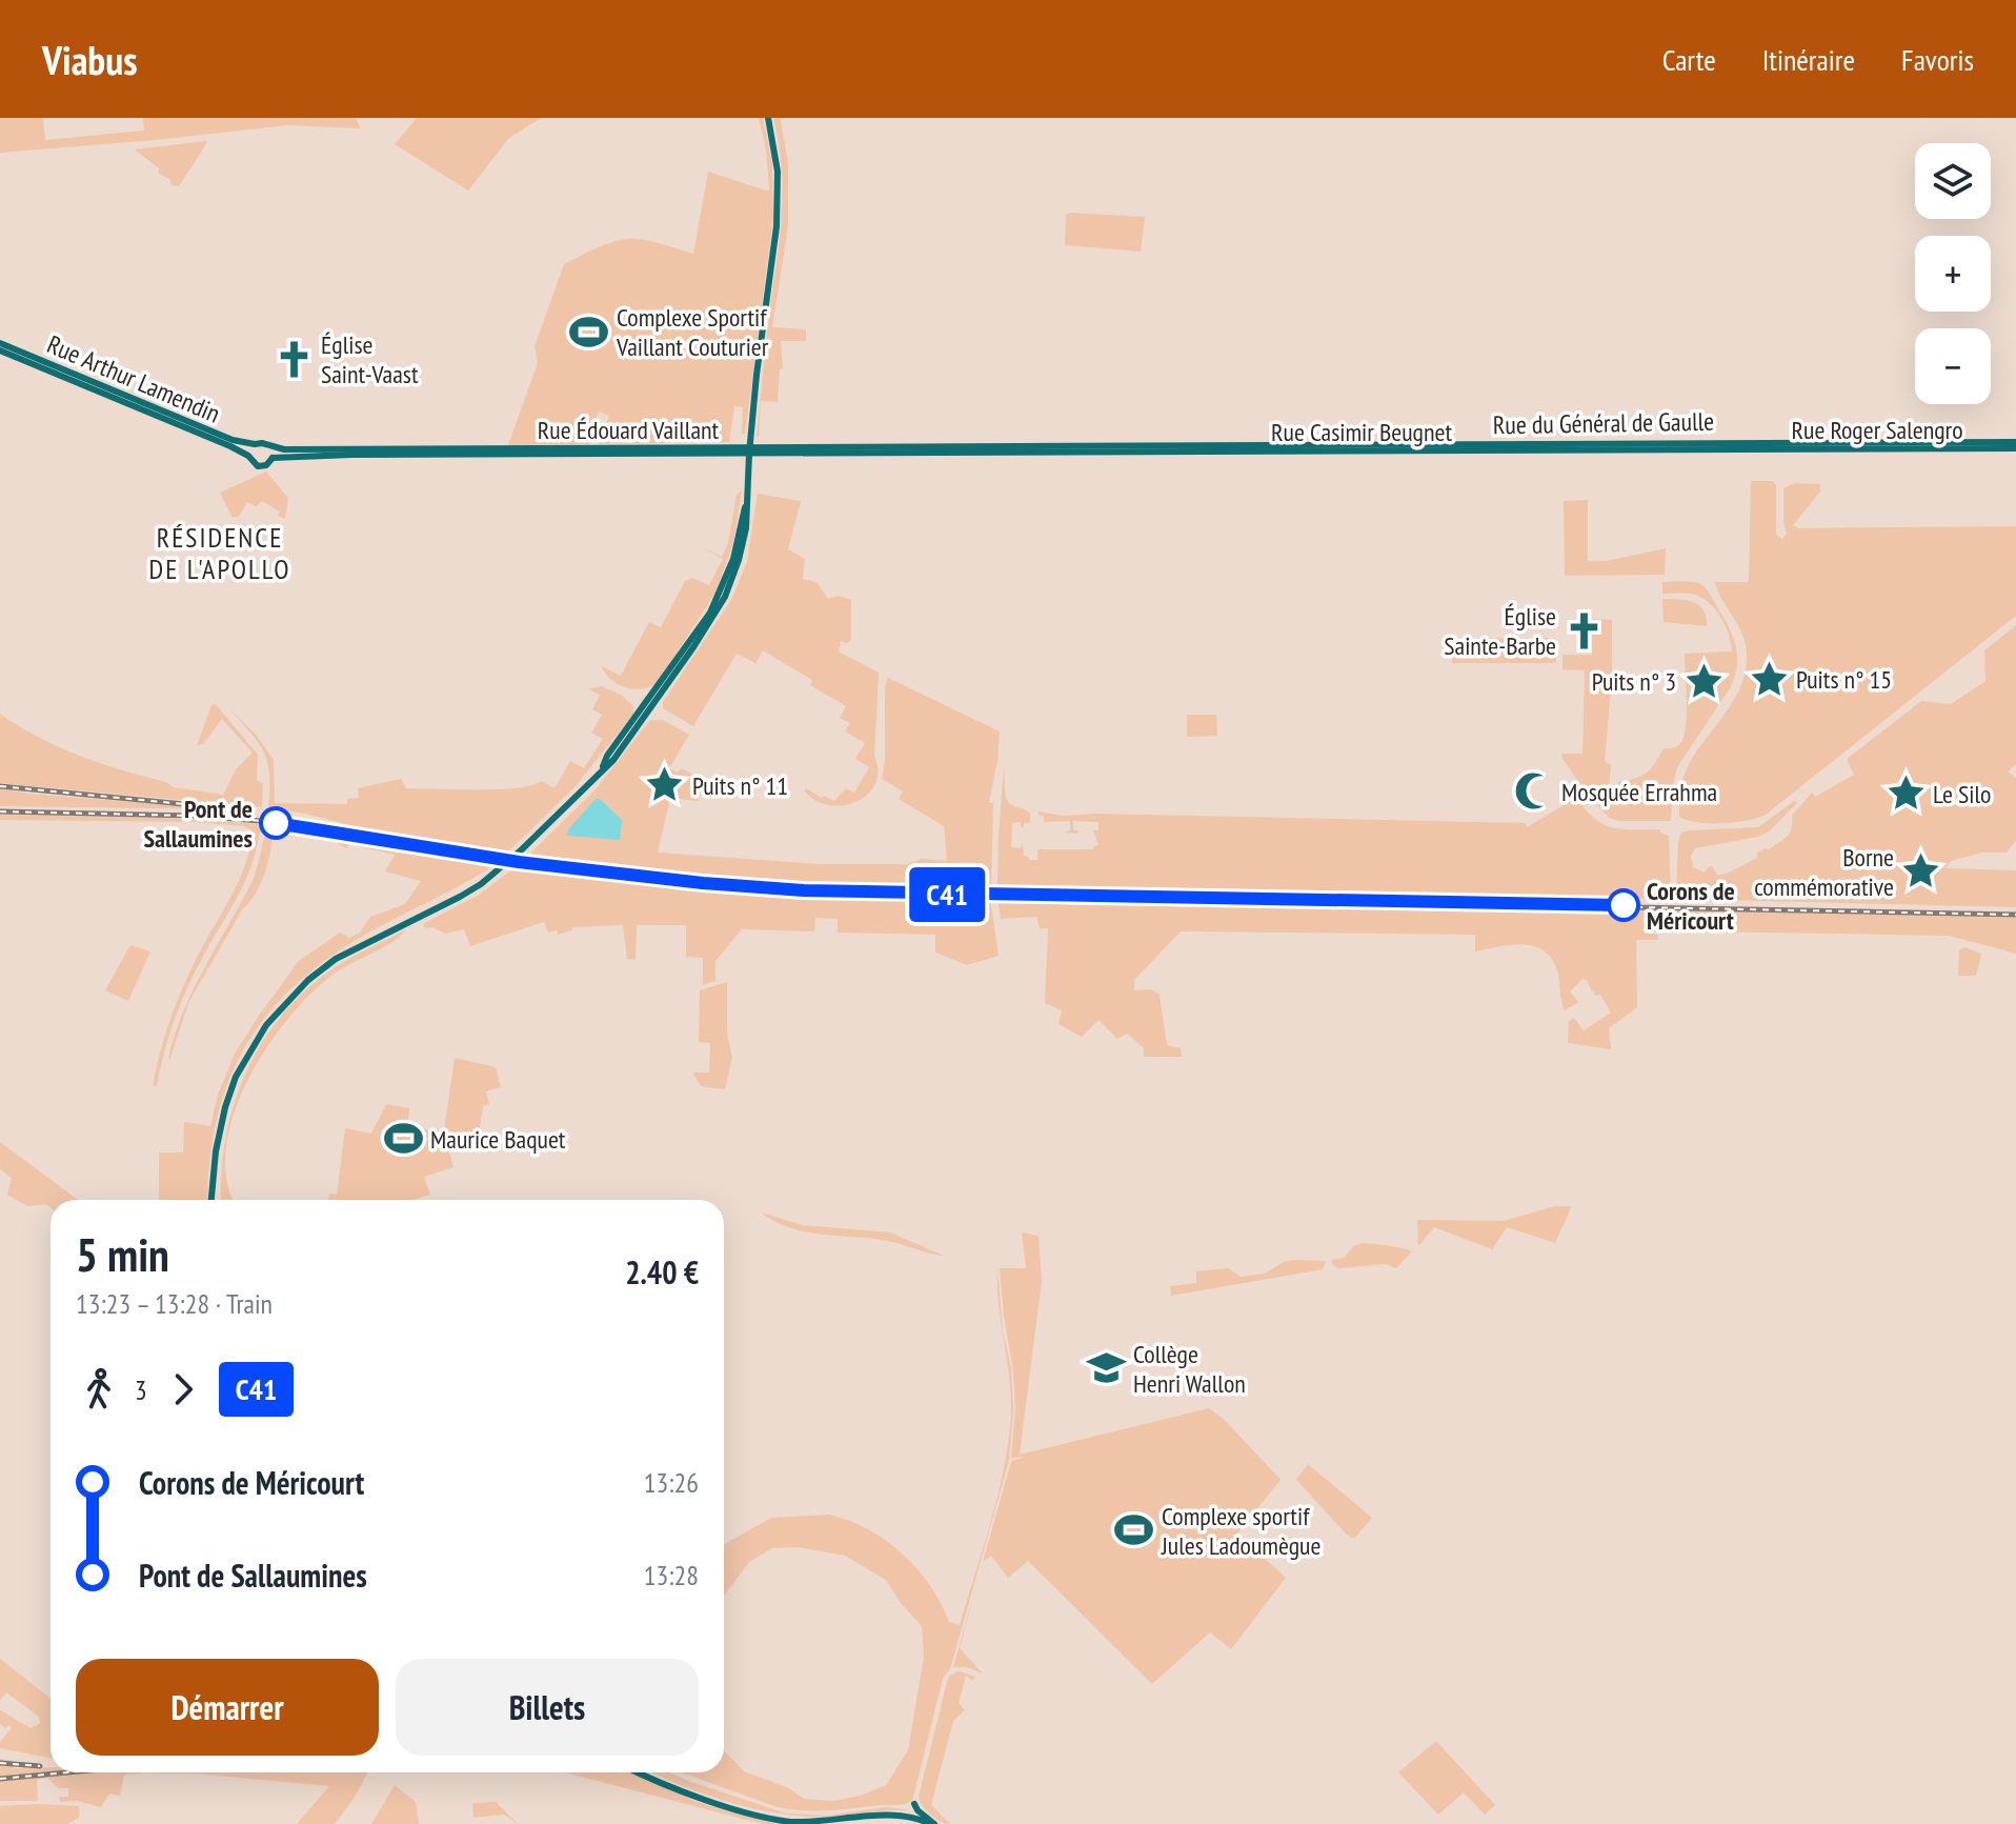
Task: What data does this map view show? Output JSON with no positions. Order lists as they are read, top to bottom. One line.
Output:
{"streets":{"main road":["Rue Arthur Lamendin","Rue du Général de Gaulle","Rue Édouard Vaillant","Rue Roger Salengro","Rue Casimir Beugnet"]},"crossings":[["Rue Arthur Lamendin","Rue Édouard Vaillant"],["Rue du Général de Gaulle","Rue Édouard Vaillant"],["Rue du Général de Gaulle","Rue Roger Salengro"],["Rue du Général de Gaulle","Rue Casimir Beugnet"],["Rue Édouard Vaillant","Rue Casimir Beugnet"],["Rue Roger Salengro","Rue Casimir Beugnet"]],"districts":["RÉSIDENCE DE L'APOLLO"],"places":{"sports":["Complexe Sportif Vaillant Couturier","Maurice Baquet","Complexe sportif Jules Ladoumègue"],"church":["Église Saint-Vaast","Église Sainte-Barbe"],"place":["Puits n° 15","Puits n° 3","Puits n° 11","Le Silo","Borne commémorative"],"mosque":["Mosquée Errahma"],"other":["Pont de Sallaumines","Corons de Méricourt"],"school or university":["Collège Henri Wallon"]},"page":{"header":"Viabus","nav":["Carte","Itinéraire","Favoris"],"on_map":"C41","map_buttons":["+","−"],"heading":["5 min","13:23 – 13:28 · Train","2.40 €"],"legs":["3","C41"],"list":[{"name":"Corons de Méricourt","value":"13:26"},{"name":"Pont de Sallaumines","value":"13:28"}],"buttons":["Démarrer","Billets"]}}
